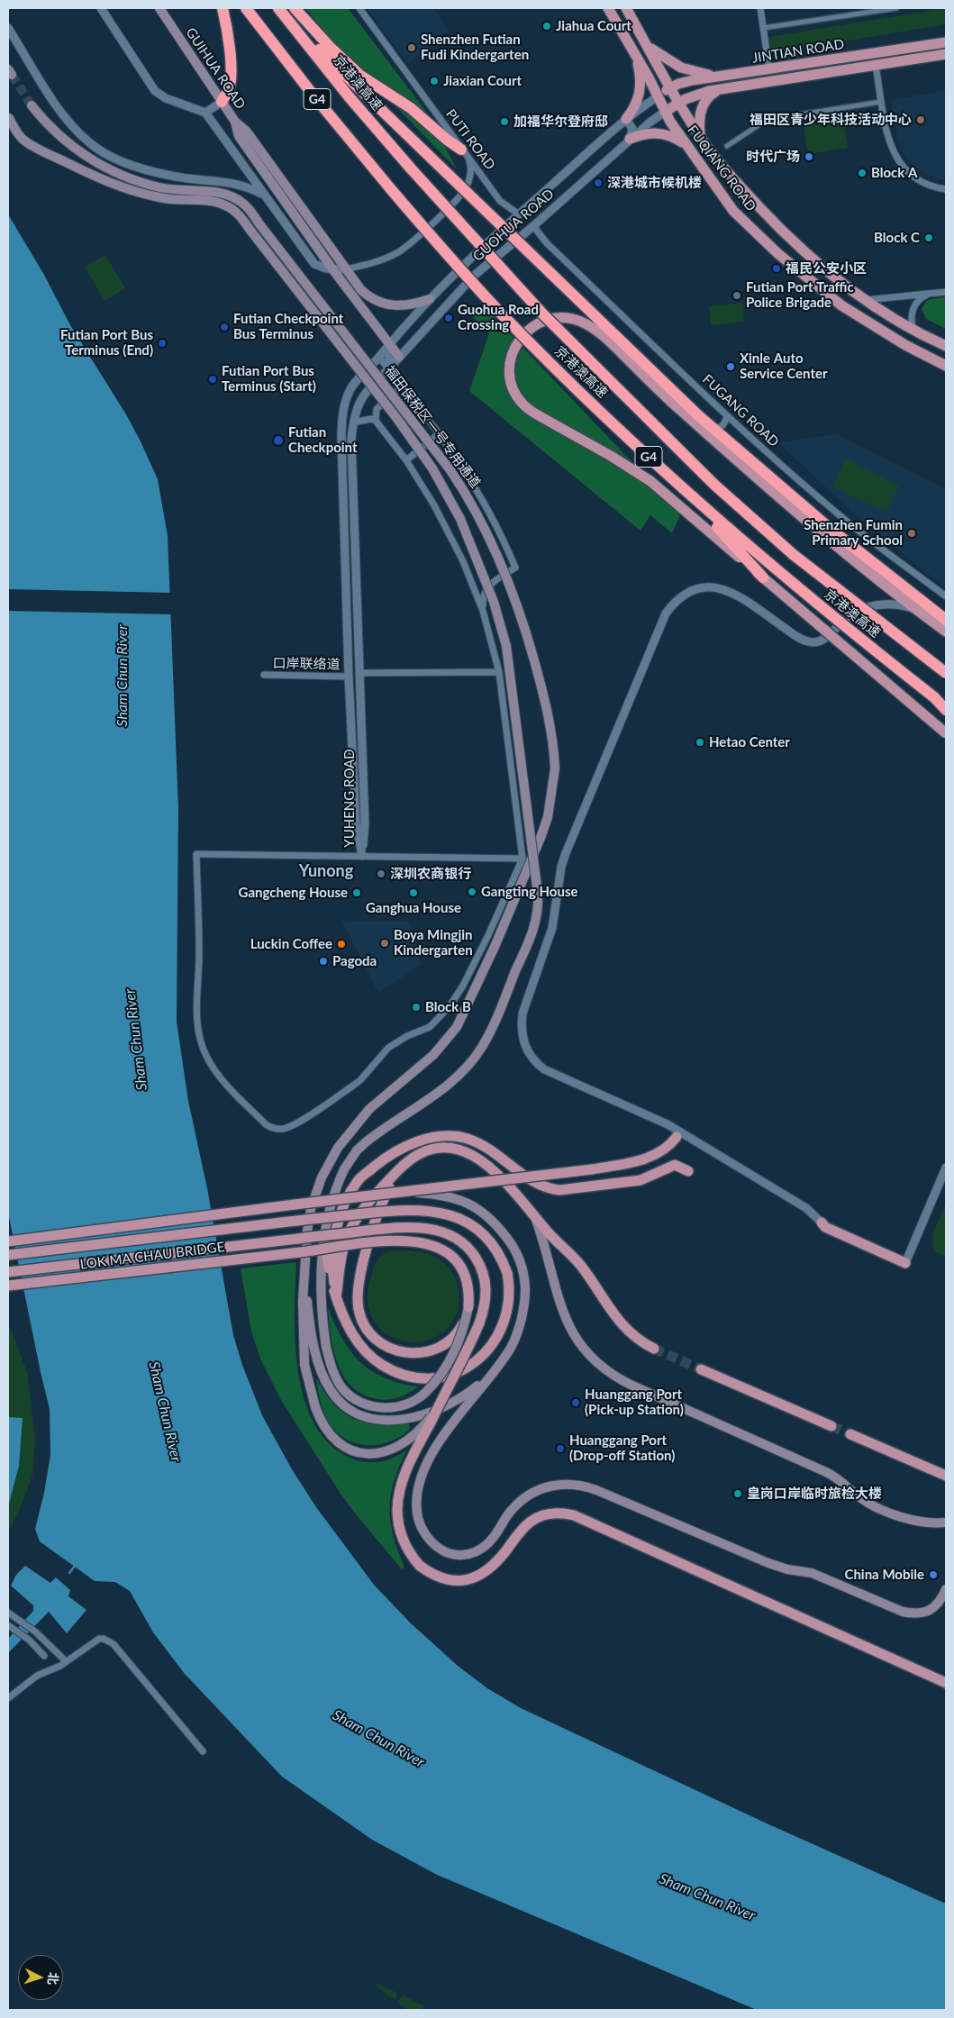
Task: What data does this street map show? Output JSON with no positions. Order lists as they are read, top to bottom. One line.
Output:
{"streets":{"highway":["京港澳高速","G4"],"main road":["JINTIAN ROAD","GUIHUA ROAD","FUQIANG ROAD","福田保税区一号专用通道","LOK MA CHAU BRIDGE"],"street":["PUTI ROAD","GUOHUA ROAD","FUGANG ROAD","口岸联络道","YUHENG ROAD"]},"crossings":[["JINTIAN ROAD","FUQIANG ROAD"],["JINTIAN ROAD","GUOHUA ROAD"],["PUTI ROAD","GUOHUA ROAD"],["FUQIANG ROAD","GUOHUA ROAD"],["GUOHUA ROAD","FUGANG ROAD"],["GUOHUA ROAD","YUHENG ROAD"],["福田保税区一号专用通道","LOK MA CHAU BRIDGE"],["口岸联络道","YUHENG ROAD"]],"districts":["Yunong"],"water":["Sham Chun River"],"places":["Jiahua Court","Shenzhen Futian Fudi Kindergarten","Jiaxian Court","福田区青少年科技活动中心","加福华尔登府邸","时代广场","Block A","深港城市候机楼","Block C","福民公安小区","Futian Port Traffic Police Brigade","Guohua Road Crossing","Futian Checkpoint Bus Terminus","Futian Port Bus Terminus (End)","Xinle Auto Service Center","Futian Port Bus Terminus (Start)","Futian Checkpoint","Shenzhen Fumin Primary School","Hetao Center","深圳农商银行","Gangting House","Gangcheng House","Ganghua House","Boya Mingjin Kindergarten","Luckin Coffee","Pagoda","Block B","Huanggang Port (Pick-up Station)","Huanggang Port (Drop-off Station)","皇岗口岸临时旅检大楼","China Mobile"],"north":"right"}
